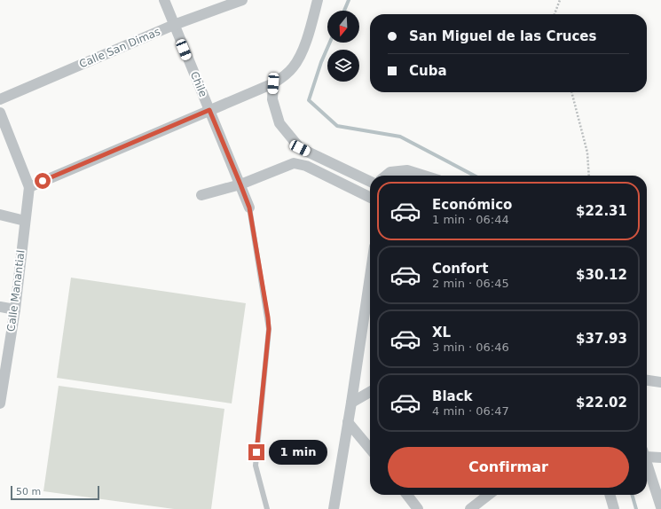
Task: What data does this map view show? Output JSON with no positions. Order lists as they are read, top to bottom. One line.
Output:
{"streets":{"street":["Calle San Dimas","Chile","Calle Manantial"]},"crossings":[["Calle San Dimas","Chile"]],"scale_bar":"50 m","north":"bottom","page":{"banner":["San Miguel de las Cruces","Cuba"],"list":[{"name":"Económico","note":"1 min · 06:44","value":"$22.31"},{"name":"Confort","note":"2 min · 06:45","value":"$30.12"},{"name":"XL","note":"3 min · 06:46","value":"$37.93"},{"name":"Black","note":"4 min · 06:47","value":"$22.02"}],"bubble":"1 min","buttons":"Confirmar","scale":"50 m"}}
